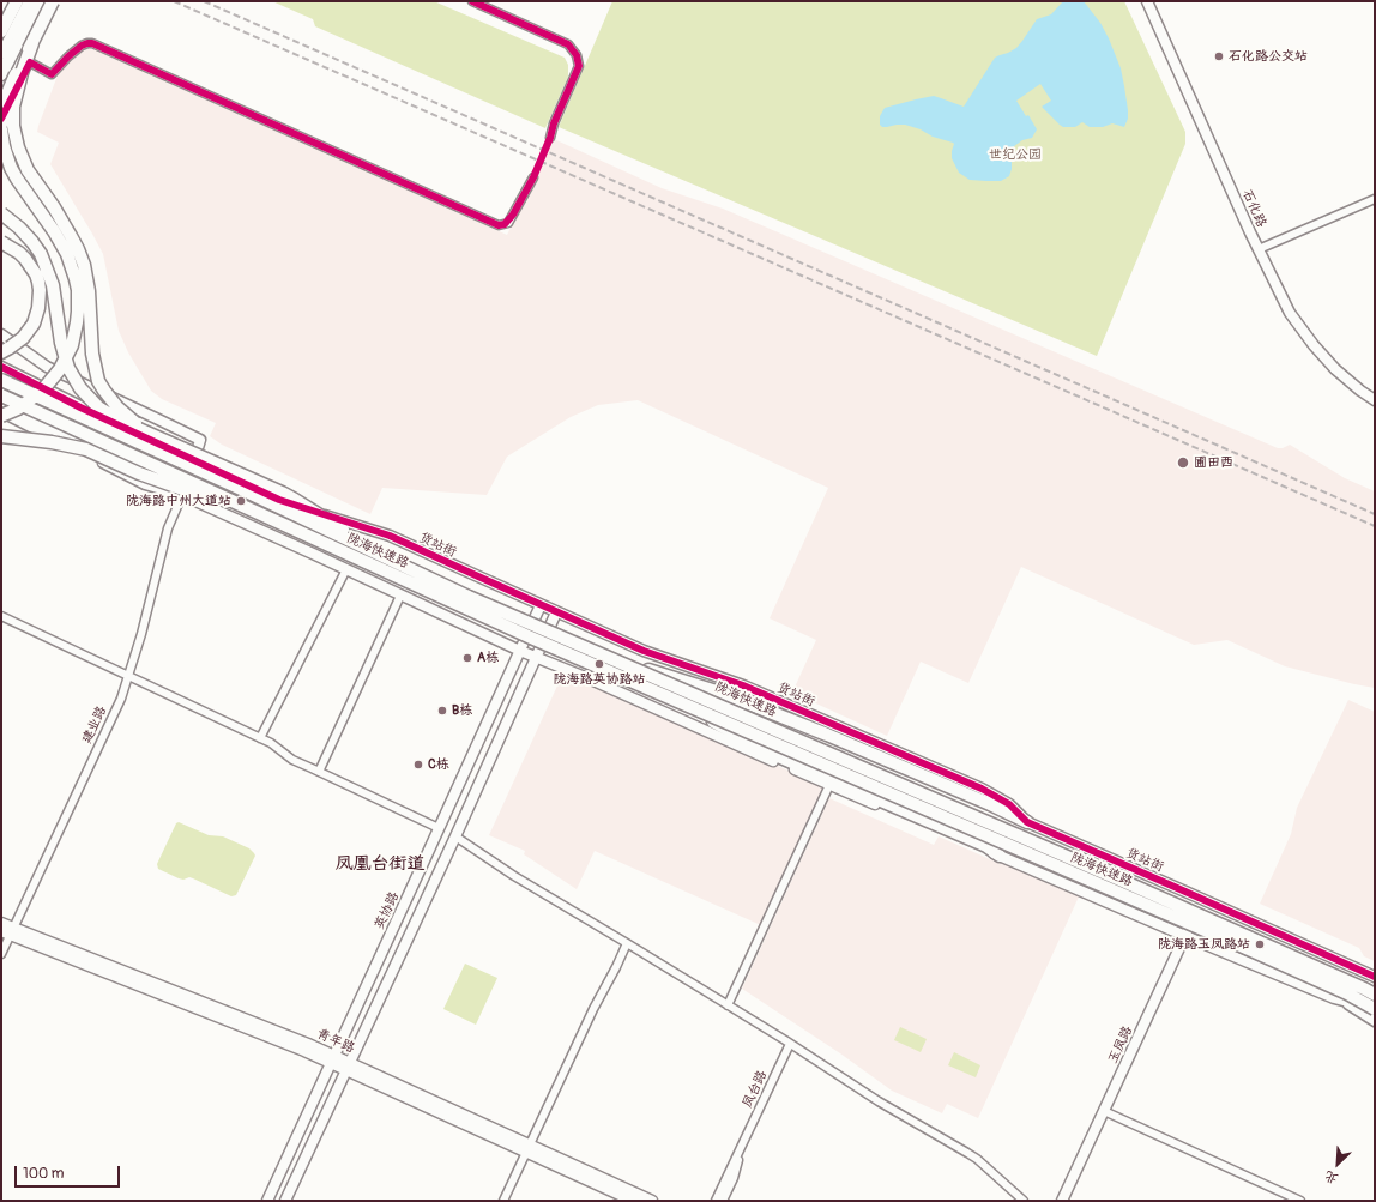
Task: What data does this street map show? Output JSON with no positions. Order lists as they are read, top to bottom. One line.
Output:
{"streets":{"highway":["陇海快速路"],"street":["石化路","货站街","建业路","英协路","青年路","玉凤路","凤台路"]},"crossings":[["货站街","英协路"],["货站街","玉凤路"],["建业路","青年路"],["英协路","青年路"]],"districts":["凤凰台街道"],"parks":["世纪公园"],"places":["石化路公交站","圃田西","陇海路中州大道站","A栋","陇海路英协路站","B栋","C栋","陇海路玉凤路站"],"scale_bar":"100 m","north":"bottom left"}
